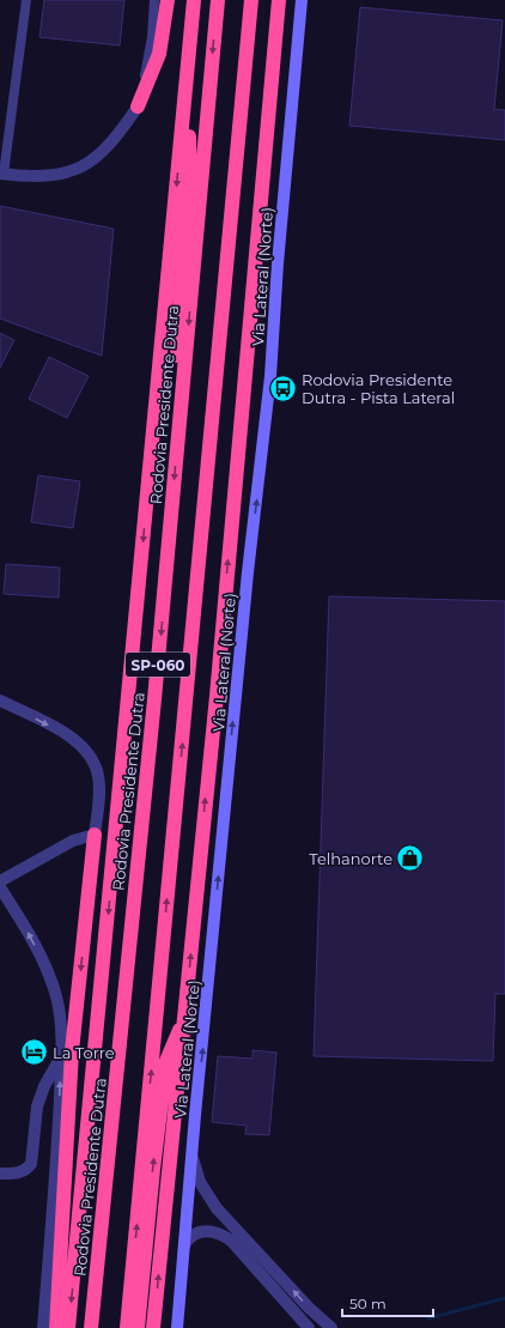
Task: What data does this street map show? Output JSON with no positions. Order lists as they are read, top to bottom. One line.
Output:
{"streets":{"highway":["Rodovia Presidente Dutra","SP-060"],"main road":["Via Lateral (Norte)"]},"one_way":["Via Lateral (Norte)"],"places":{"bus stop":["Rodovia Presidente Dutra - Pista Lateral"],"shop":["Telhanorte"],"hotel":["La Torre"]},"scale_bar":"50 m"}
